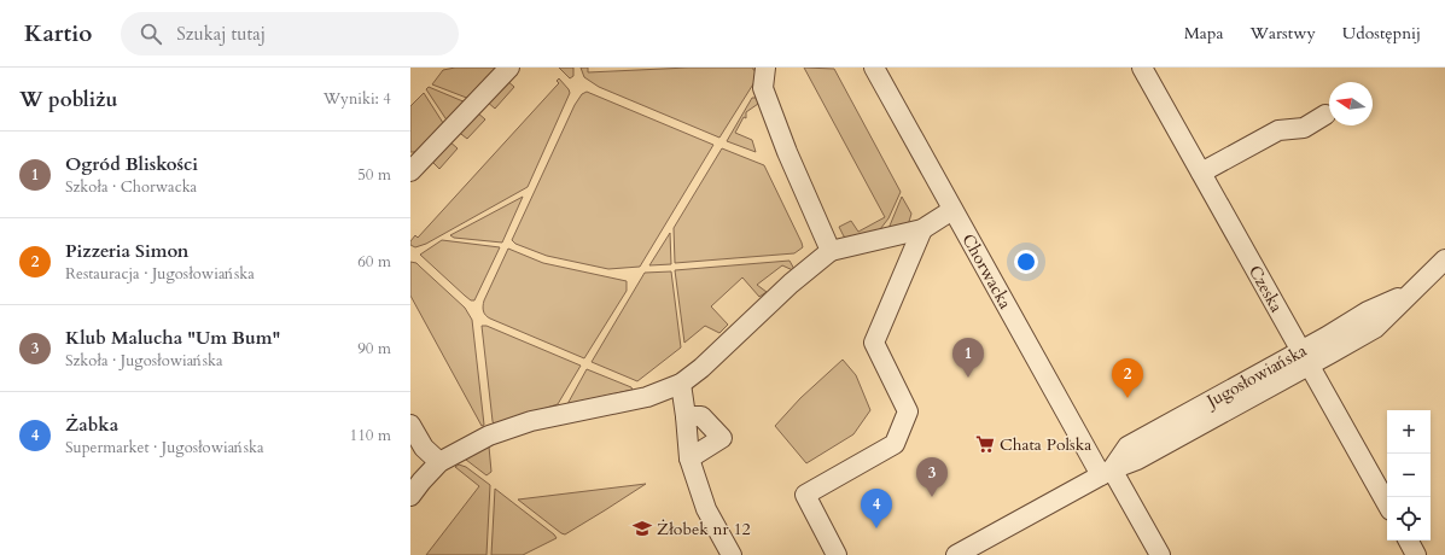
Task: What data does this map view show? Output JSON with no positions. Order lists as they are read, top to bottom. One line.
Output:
{"streets":{"street":["Chorwacka","Czeska","Jugosłowiańska"]},"crossings":[["Chorwacka","Jugosłowiańska"],["Czeska","Jugosłowiańska"]],"places":{"supermarket":["Chata Polska"],"school or university":["Żłobek nr 12"]},"north":"left","page":{"header":"Kartio","search":"Szukaj tutaj","nav":["Mapa","Warstwy","Udostępnij"],"heading":["W pobliżu","Wyniki: 4"],"list":[{"mark":"1","name":"Ogród Bliskości","note":"Szkoła · Chorwacka","value":"50 m"},{"mark":"2","name":"Pizzeria Simon","note":"Restauracja · Jugosłowiańska","value":"60 m"},{"mark":"3","name":"Klub Malucha \"Um Bum\"","note":"Szkoła · Jugosłowiańska","value":"90 m"},{"mark":"4","name":"Żabka","note":"Supermarket · Jugosłowiańska","value":"110 m"}],"pins":["1","2","3","4"],"map_buttons":["+","−"]}}
